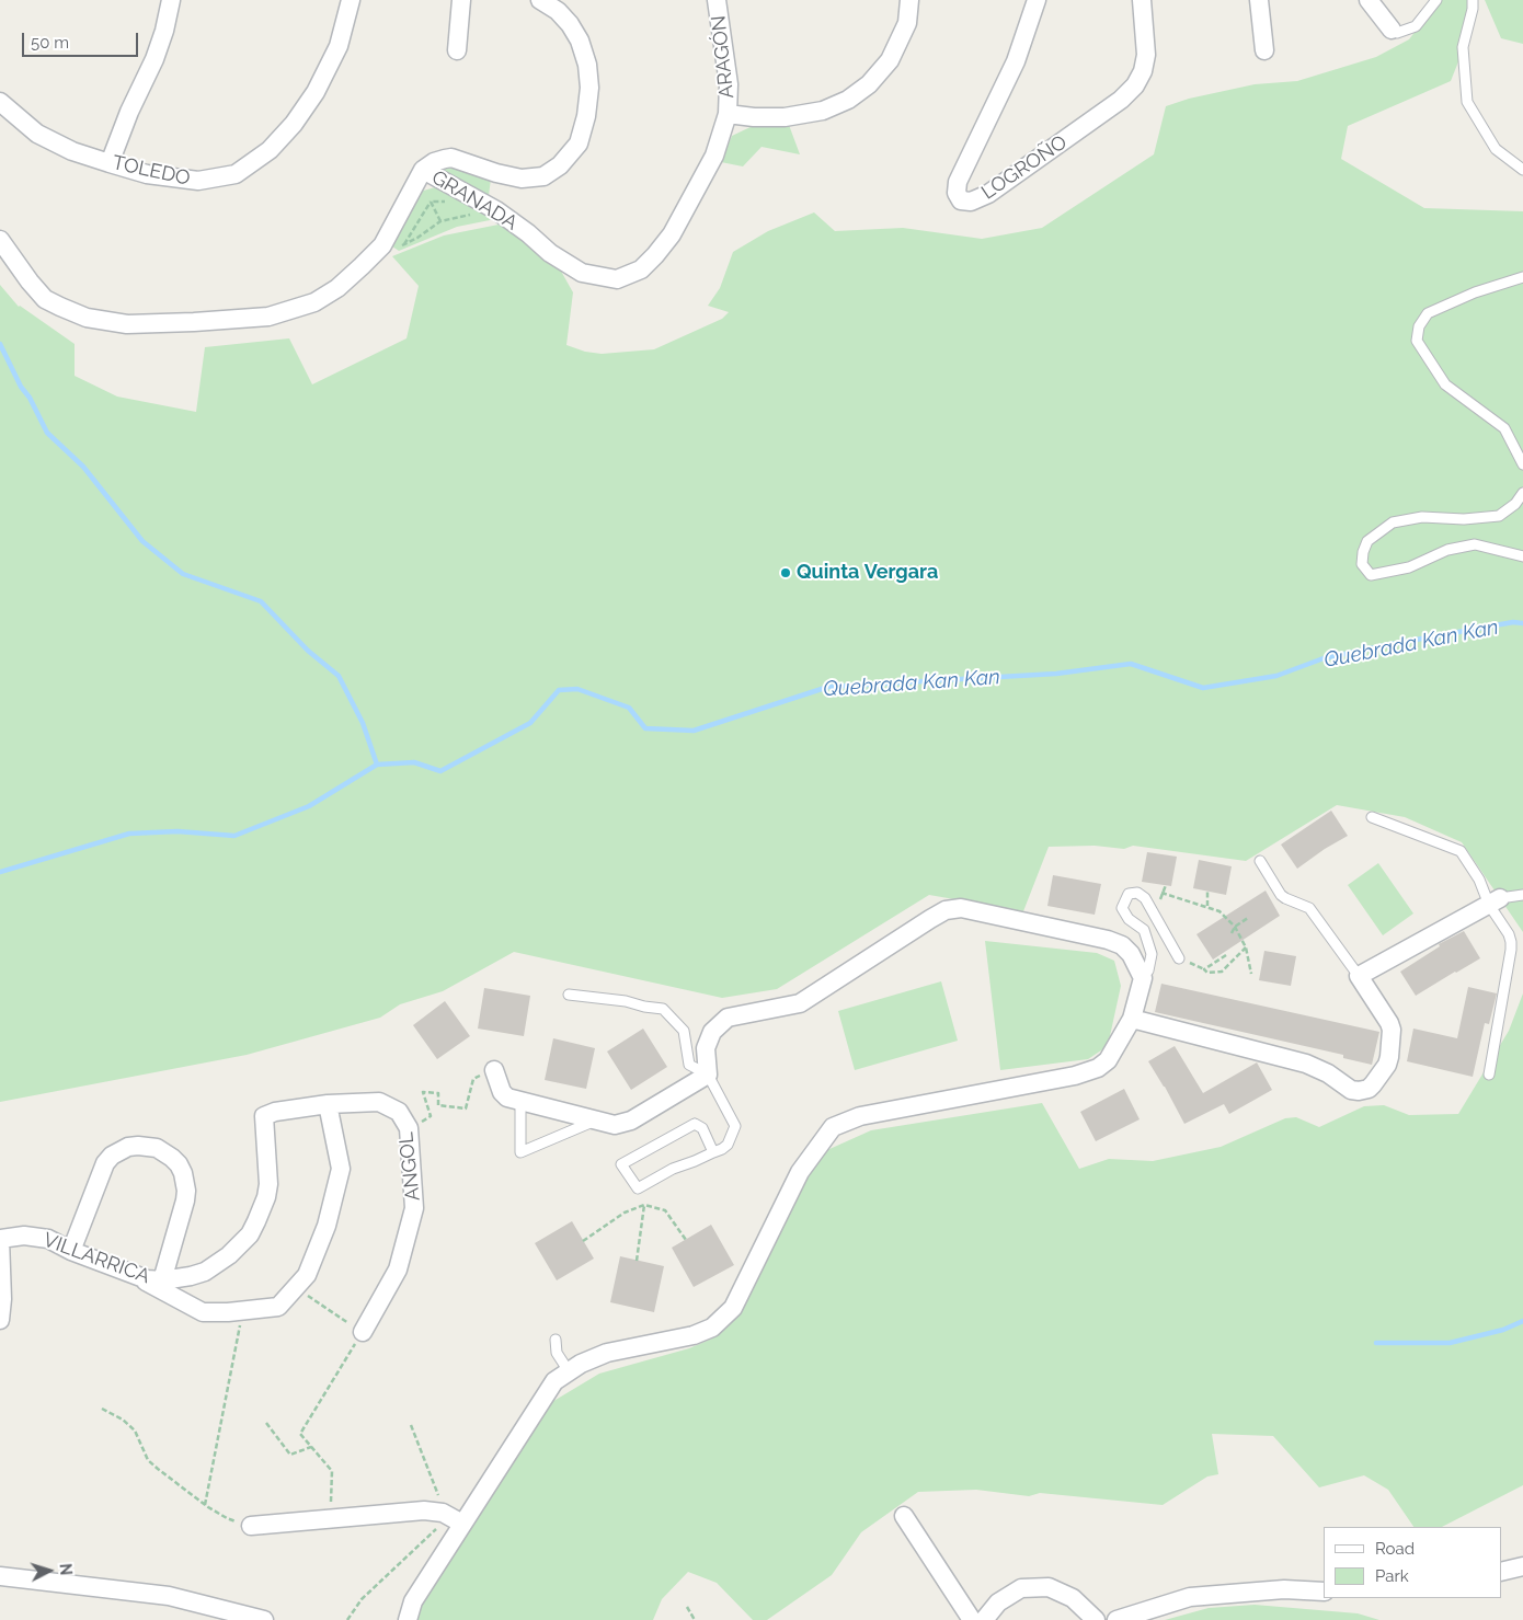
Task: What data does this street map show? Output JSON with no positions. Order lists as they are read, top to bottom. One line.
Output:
{"streets":{"street":["ARAGÓN","LOGROÑO","TOLEDO","GRANADA","ANGOL","VILLARRICA"]},"crossings":[["ARAGÓN","GRANADA"],["ANGOL","VILLARRICA"]],"water":["Quebrada Kan Kan"],"places":["Quinta Vergara"],"legend":["Road","Park"],"scale_bar":"50 m","north":"right"}
